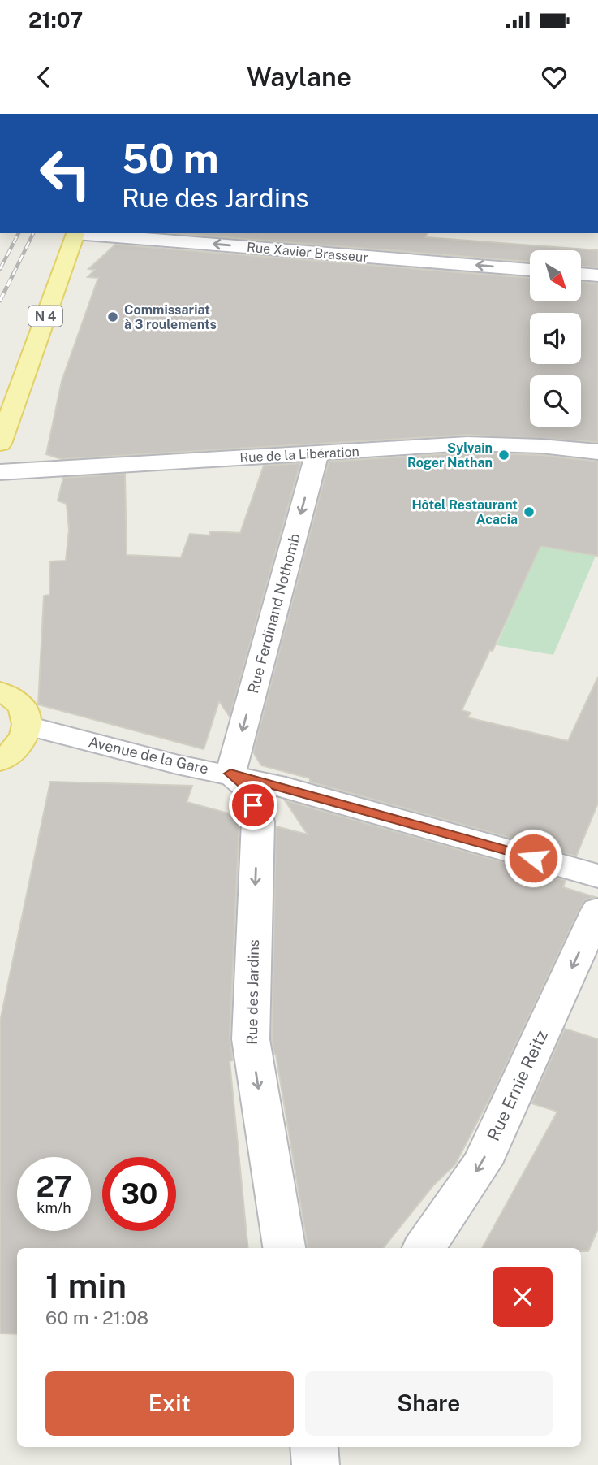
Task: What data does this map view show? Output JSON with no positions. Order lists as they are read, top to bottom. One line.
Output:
{"streets":{"main road":["N 4"],"street":["Rue Xavier Brasseur","Rue de la Libération","Rue Ferdinand Nothomb","Avenue de la Gare","Rue des Jardins","Rue Ernie Reitz"]},"crossings":[["Rue de la Libération","Rue Ferdinand Nothomb"],["Rue Ferdinand Nothomb","Avenue de la Gare"],["Rue Ferdinand Nothomb","Rue des Jardins"],["Avenue de la Gare","Rue des Jardins"]],"one_way":["Rue Xavier Brasseur","Rue Ferdinand Nothomb","Rue des Jardins","Rue Ernie Reitz"],"places":["Commissariat à 3 roulements","Sylvain Roger Nathan","Hôtel Restaurant Acacia"],"north":"bottom right","page":{"status":"21:07","header":"Waylane","turn":["50 m","Rue des Jardins"],"speed":"27 km/h","limit":"30","heading":["1 min","60 m · 21:08"],"buttons":["Exit","Share"]}}
